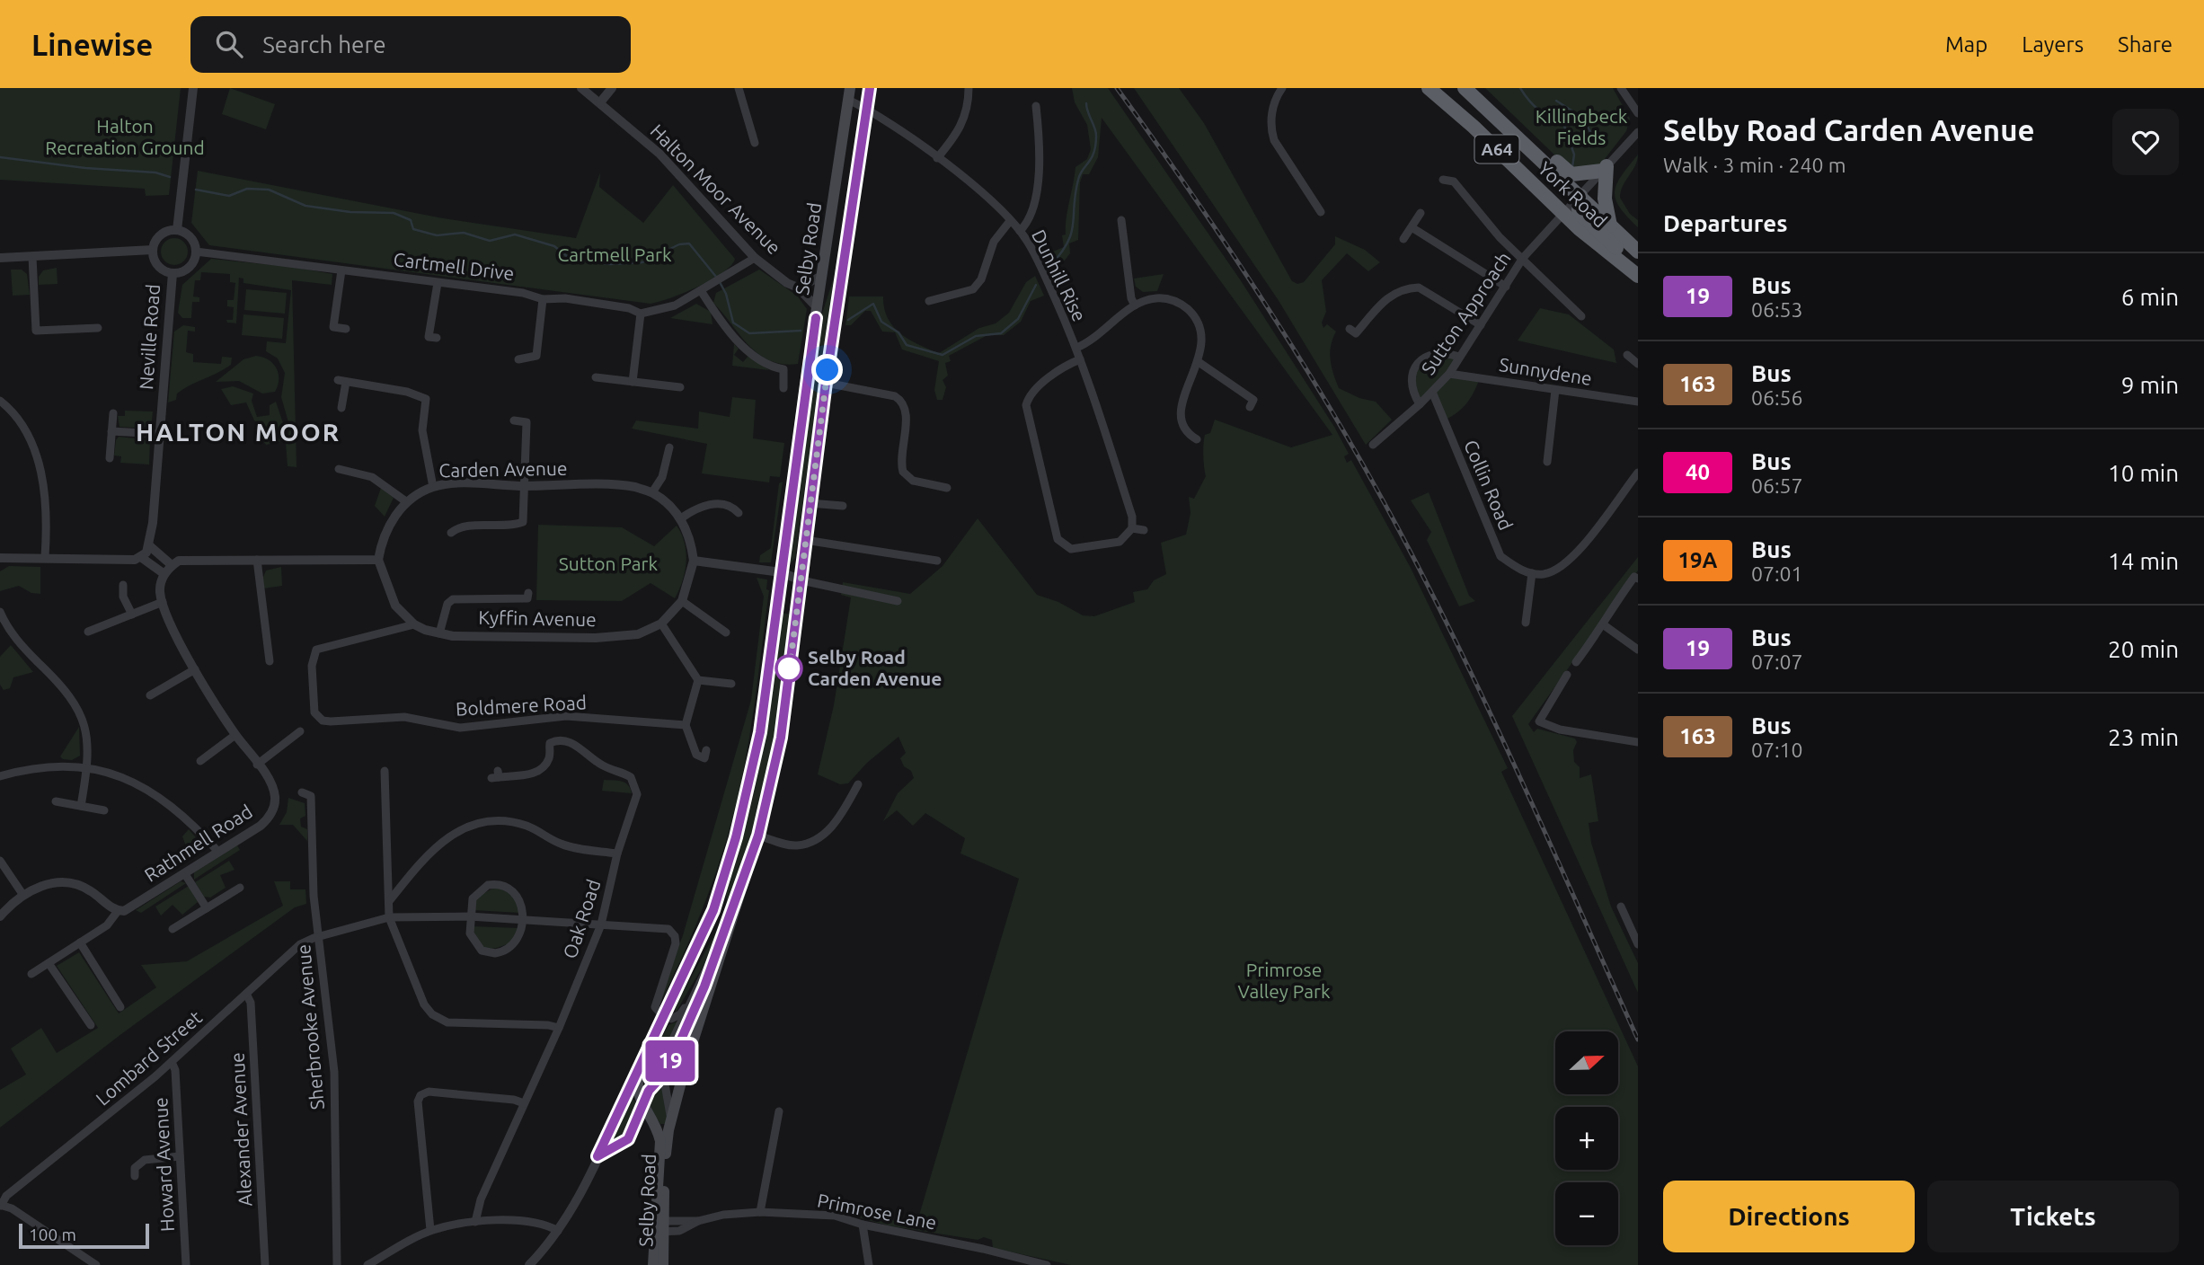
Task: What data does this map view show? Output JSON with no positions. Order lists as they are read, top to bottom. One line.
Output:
{"streets":{"highway":["A64","York Road"],"main road":["Selby Road"],"street":["Halton Moor Avenue","Cartmell Drive","Dunhill Rise","Sutton Approach","Neville Road","Sunnydene","Carden Avenue","Collin Road","Kyffin Avenue","Boldmere Road","Rathmell Road","Oak Road","Sherbrooke Avenue","Lombard Street","Alexander Avenue","Howard Avenue","Primrose Lane"]},"crossings":[["Halton Moor Avenue","Selby Road"],["Halton Moor Avenue","Cartmell Drive"],["York Road","Sutton Approach"],["Selby Road","Dunhill Rise"],["Selby Road","Lombard Street"],["Selby Road","Primrose Lane"],["Cartmell Drive","Neville Road"],["Sutton Approach","Sunnydene"],["Sutton Approach","Collin Road"],["Carden Avenue","Kyffin Avenue"],["Kyffin Avenue","Boldmere Road"],["Oak Road","Lombard Street"],["Sherbrooke Avenue","Lombard Street"],["Lombard Street","Alexander Avenue"],["Lombard Street","Howard Avenue"]],"districts":["HALTON MOOR"],"parks":["Killingbeck Fields","Halton Recreation Ground","Cartmell Park","Sutton Park","Primrose Valley Park"],"places":["Selby Road Carden Avenue"],"lines":["bus line 19"],"scale_bar":"100 m","north":"right","page":{"header":"Linewise","search":"Search here","nav":["Map","Layers","Share"],"on_map":"19","heading":[["Selby Road Carden Avenue","Walk · 3 min · 240 m"],"Departures"],"list":[{"mark":"19","name":"Bus","note":"06:53","value":"6 min"},{"mark":"163","name":"Bus","note":"06:56","value":"9 min"},{"mark":"40","name":"Bus","note":"06:57","value":"10 min"},{"mark":"19A","name":"Bus","note":"07:01","value":"14 min"},{"mark":"19","name":"Bus","note":"07:07","value":"20 min"},{"mark":"163","name":"Bus","note":"07:10","value":"23 min"}],"map_buttons":["+","−"],"buttons":["Directions","Tickets"],"scale":"100 m"}}
